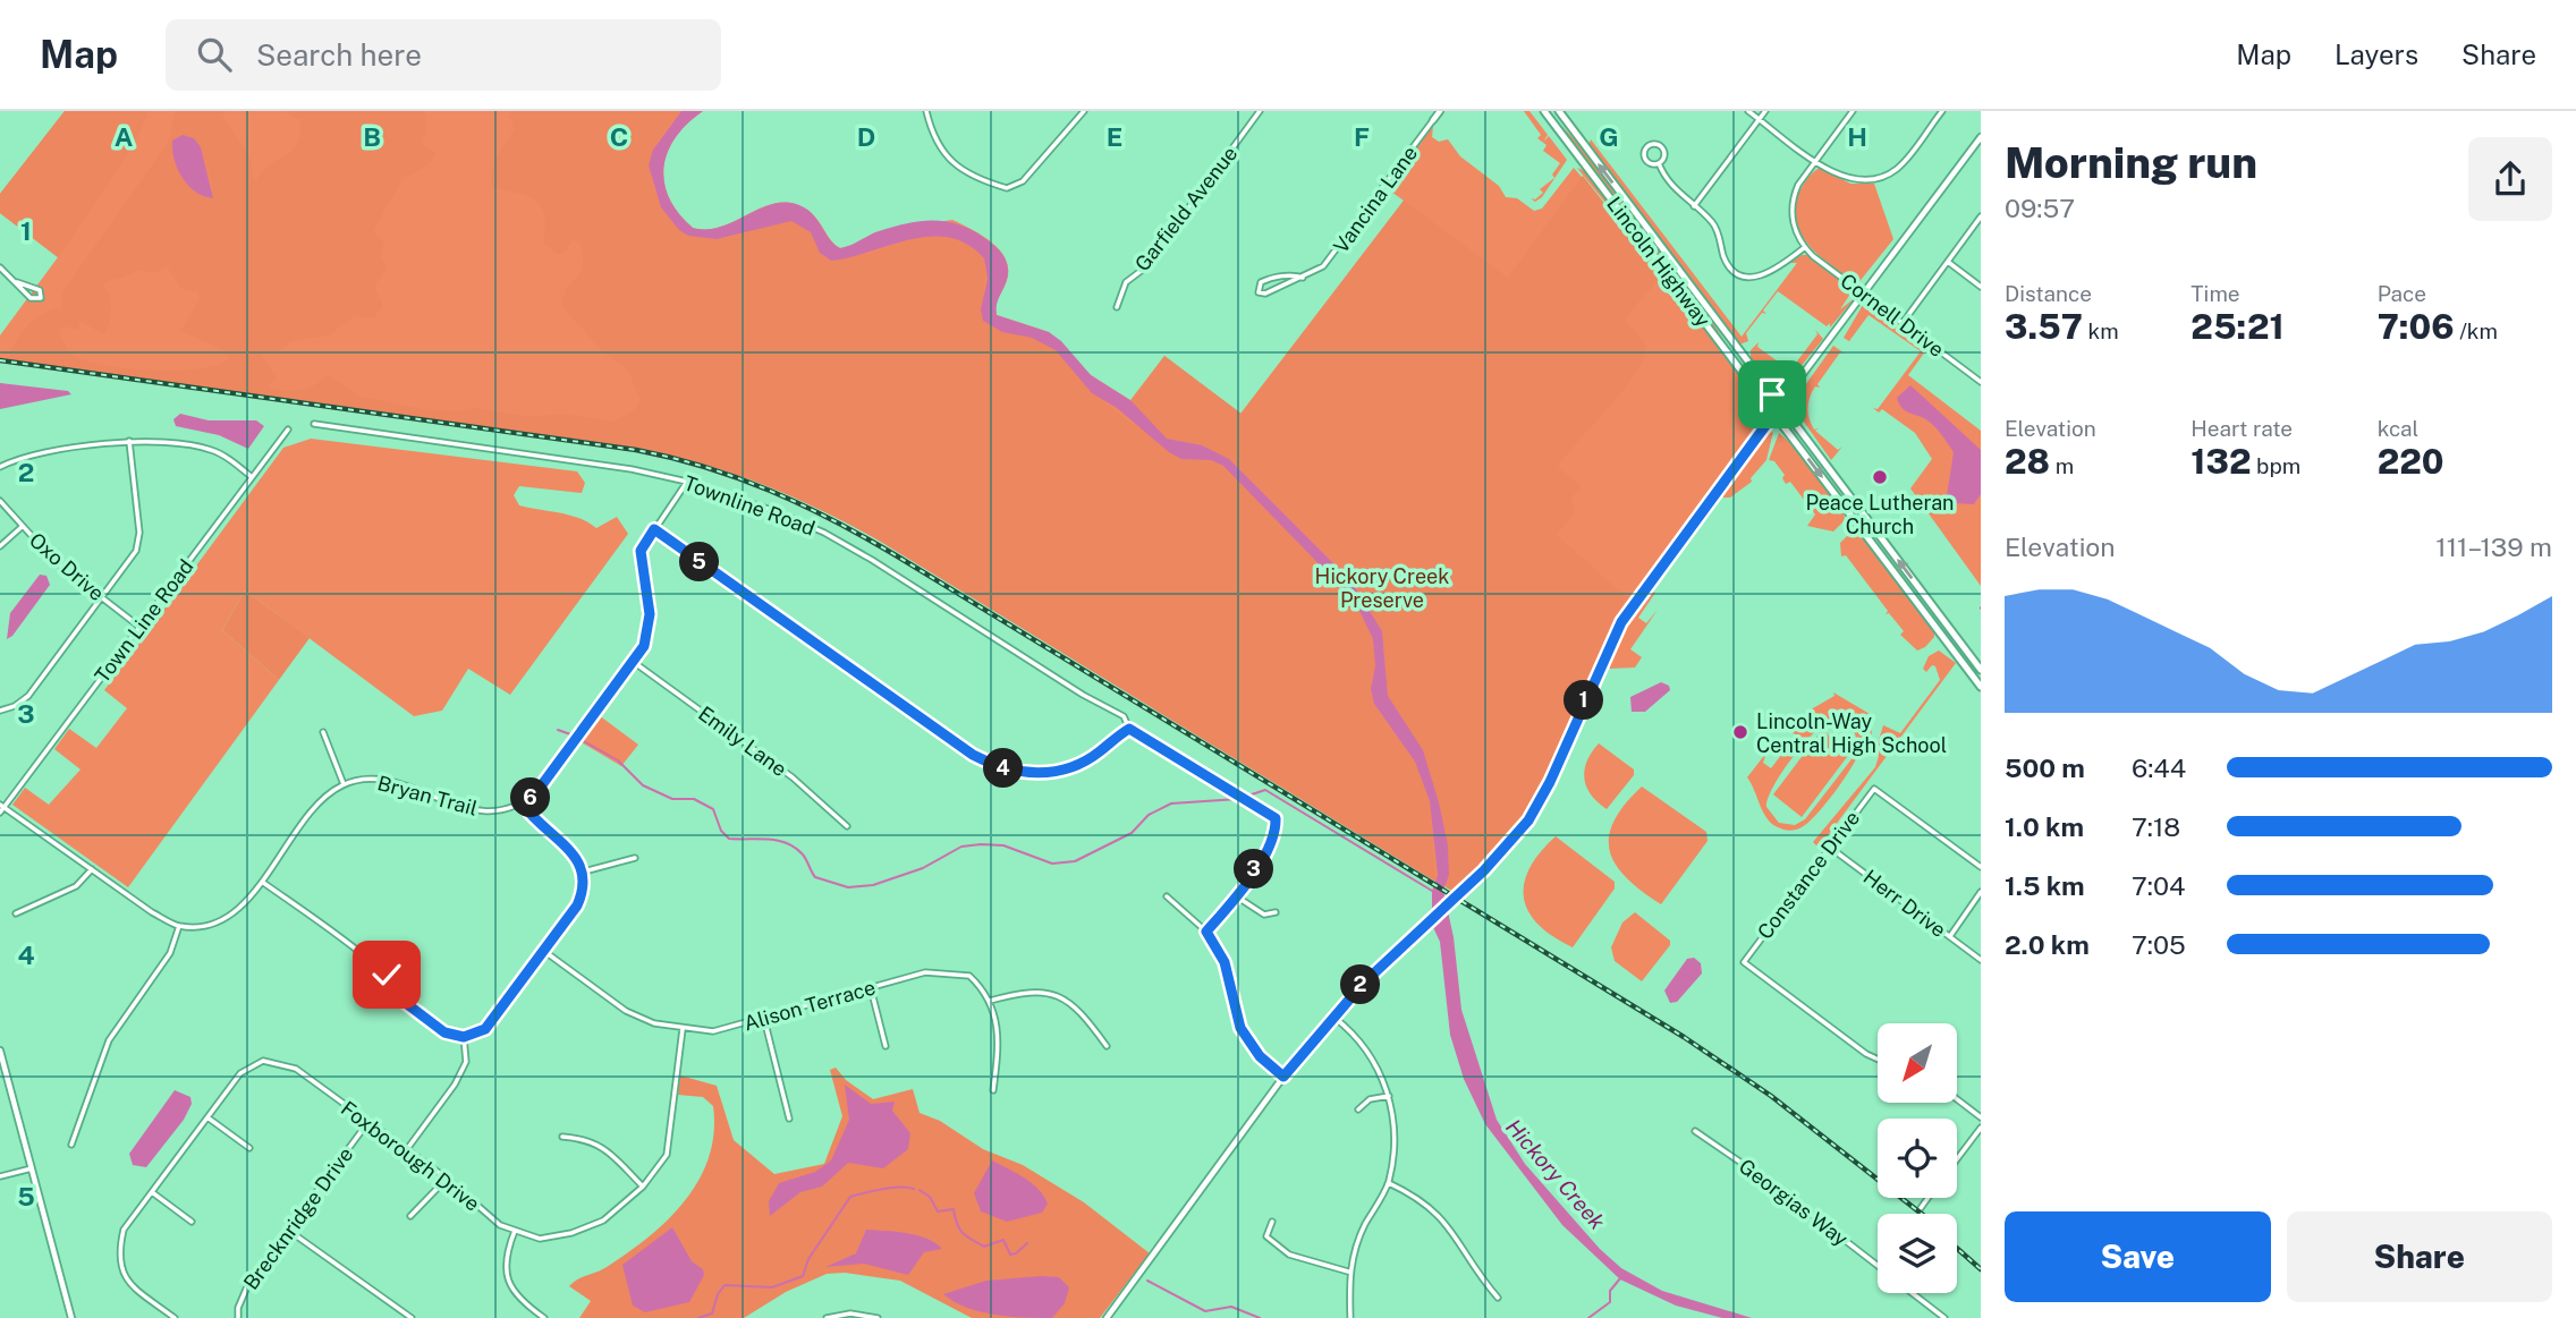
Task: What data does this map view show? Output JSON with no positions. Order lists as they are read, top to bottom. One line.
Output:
{"streets":{"main road":["Lincoln Highway"],"street":["Vancina Lane","Garfield Avenue","Cornell Drive","Townline Road","Oxo Drive","Town Line Road","Emily Lane","Bryan Trail","Constance Drive","Herr Drive","Alison Terrace","Foxborough Drive","Georgias Way","Brecknridge Drive"]},"crossings":[["Oxo Drive","Town Line Road"],["Constance Drive","Herr Drive"],["Alison Terrace","Foxborough Drive"],["Foxborough Drive","Brecknridge Drive"]],"water":["Hickory Creek"],"parks":["Hickory Creek Preserve"],"places":["Peace Lutheran Church","Lincoln-Way Central High School"],"north":"bottom left","page":{"header":"Map","search":"Search here","nav":["Map","Layers","Share"],"heading":["Morning run","09:57"],"stats":[["Distance","3.57 km"],["Time","25:21"],["Pace","7:06 /km"],["Elevation","28 m"],["Heart rate","132 bpm"],["kcal","220"]],"chart":["Elevation","111–139 m"],"pins":["5","1","4","6","3","2"],"list":[{"name":"500 m","note":"6:44"},{"name":"1.0 km","note":"7:18"},{"name":"1.5 km","note":"7:04"},{"name":"2.0 km","note":"7:05"}],"buttons":["Save","Share"]},"grid":{"columns":["A","B","C","D","E","F","G","H"],"rows":["1","2","3","4","5"]}}
